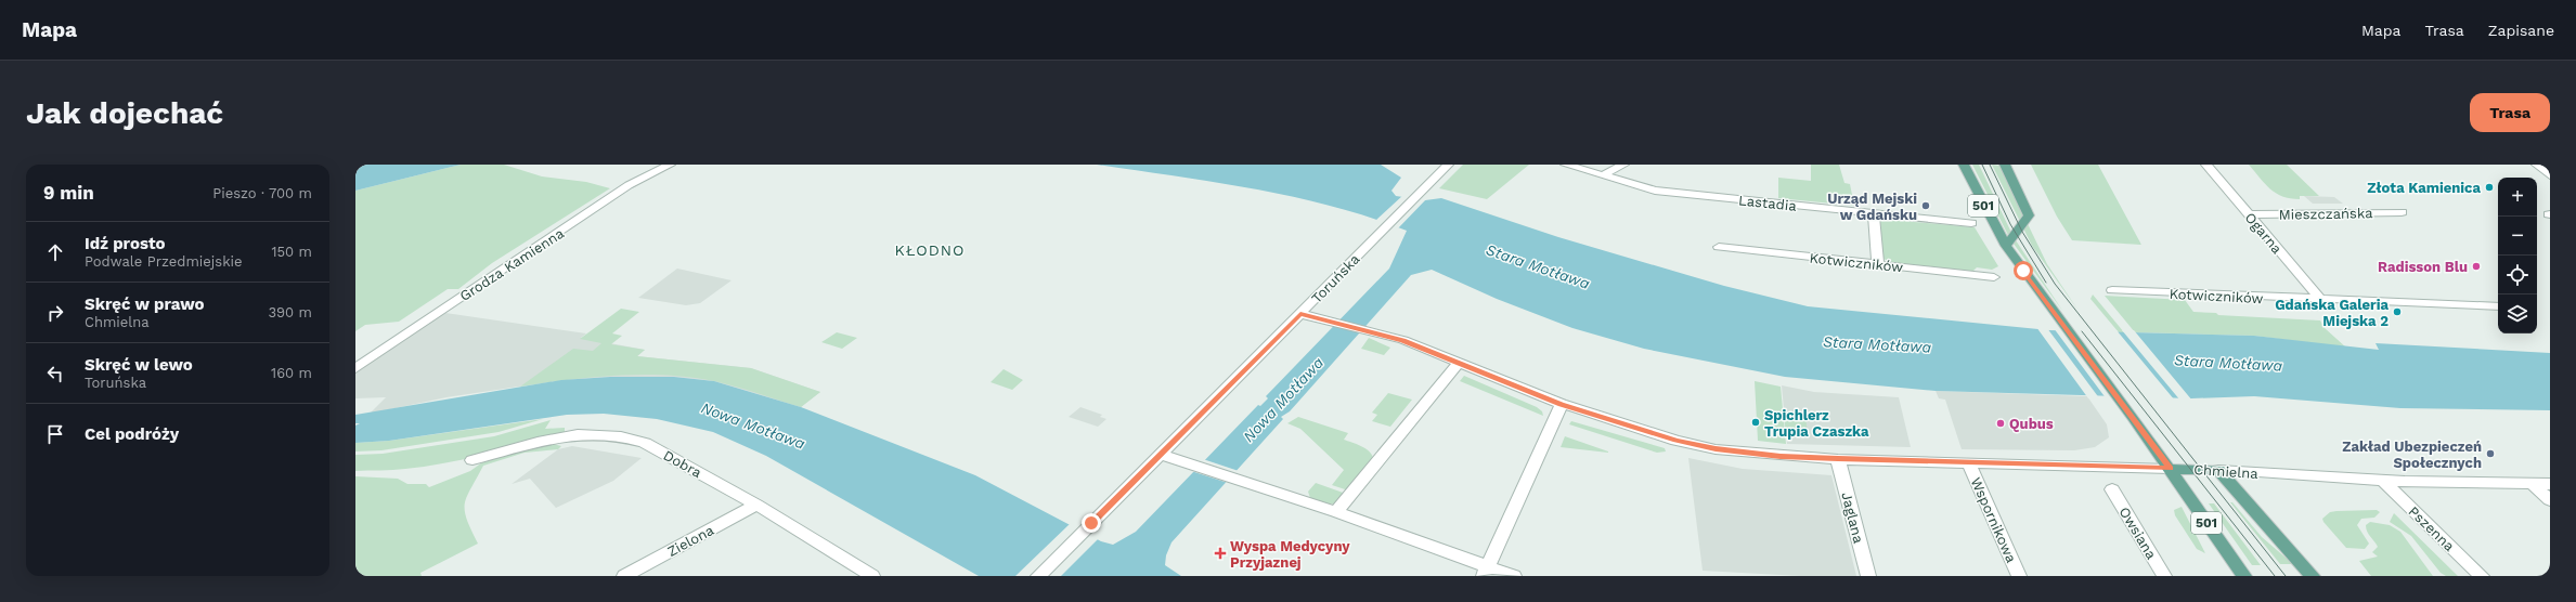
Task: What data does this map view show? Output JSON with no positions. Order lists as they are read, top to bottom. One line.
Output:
{"streets":{"main road":["501","Chmielna"],"street":["Lastadia","Mieszczańska","Ogarna","Kotwiczników","Grodza Kamienna","Toruńska","Dobra","Jaglana","Wspornikowa","Pszenna","Owsiana","Zielona"]},"crossings":[["501","Chmielna"],["Mieszczańska","Ogarna"],["Ogarna","Kotwiczników"],["Toruńska","Chmielna"],["Dobra","Zielona"],["Chmielna","Jaglana"],["Chmielna","Wspornikowa"],["Chmielna","Pszenna"]],"districts":["KŁODNO"],"water":["Stara Motława","Nowa Motława"],"places":{"other":["Złota Kamienica","Urząd Mejski w Gdańsku","Radisson Blu","Gdańska Galeria Miejska 2","Spichlerz Trupia Czaszka","Qubus","Zakład Ubezpieczeń Społecznych"],"health":["Wyspa Medycyny Przyjaznej"]},"page":{"header":"Mapa","nav":["Mapa","Trasa","Zapisane"],"buttons":"Trasa","title":"Jak dojechać","heading":["9 min","Pieszo · 700 m"],"map_buttons":["+","−"],"list":[["Idź prosto","Podwale Przedmiejskie","150 m"],["Skręć w prawo","Chmielna","390 m"],["Skręć w lewo","Toruńska","160 m"],"Cel podróży"]}}
